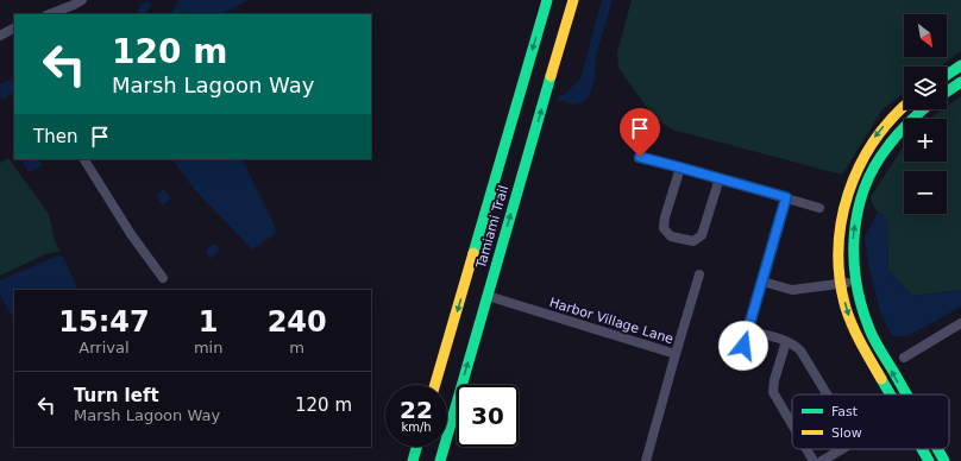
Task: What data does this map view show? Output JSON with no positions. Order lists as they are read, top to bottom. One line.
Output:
{"streets":{"main road":["Tamiami Trail"],"street":["Harbor Village Lane"]},"crossings":[["Tamiami Trail","Harbor Village Lane"]],"legend":["Fast","Slow"],"north":"bottom right","page":{"map_buttons":["+","−"],"turn":["120 m","Marsh Lagoon Way"],"then":"Then","eta":["15:47","Arrival","1","min","240","m"],"list":[{"name":"Turn left","note":"Marsh Lagoon Way","value":"120 m"}],"speed":"22 km/h","limit":"30"}}
